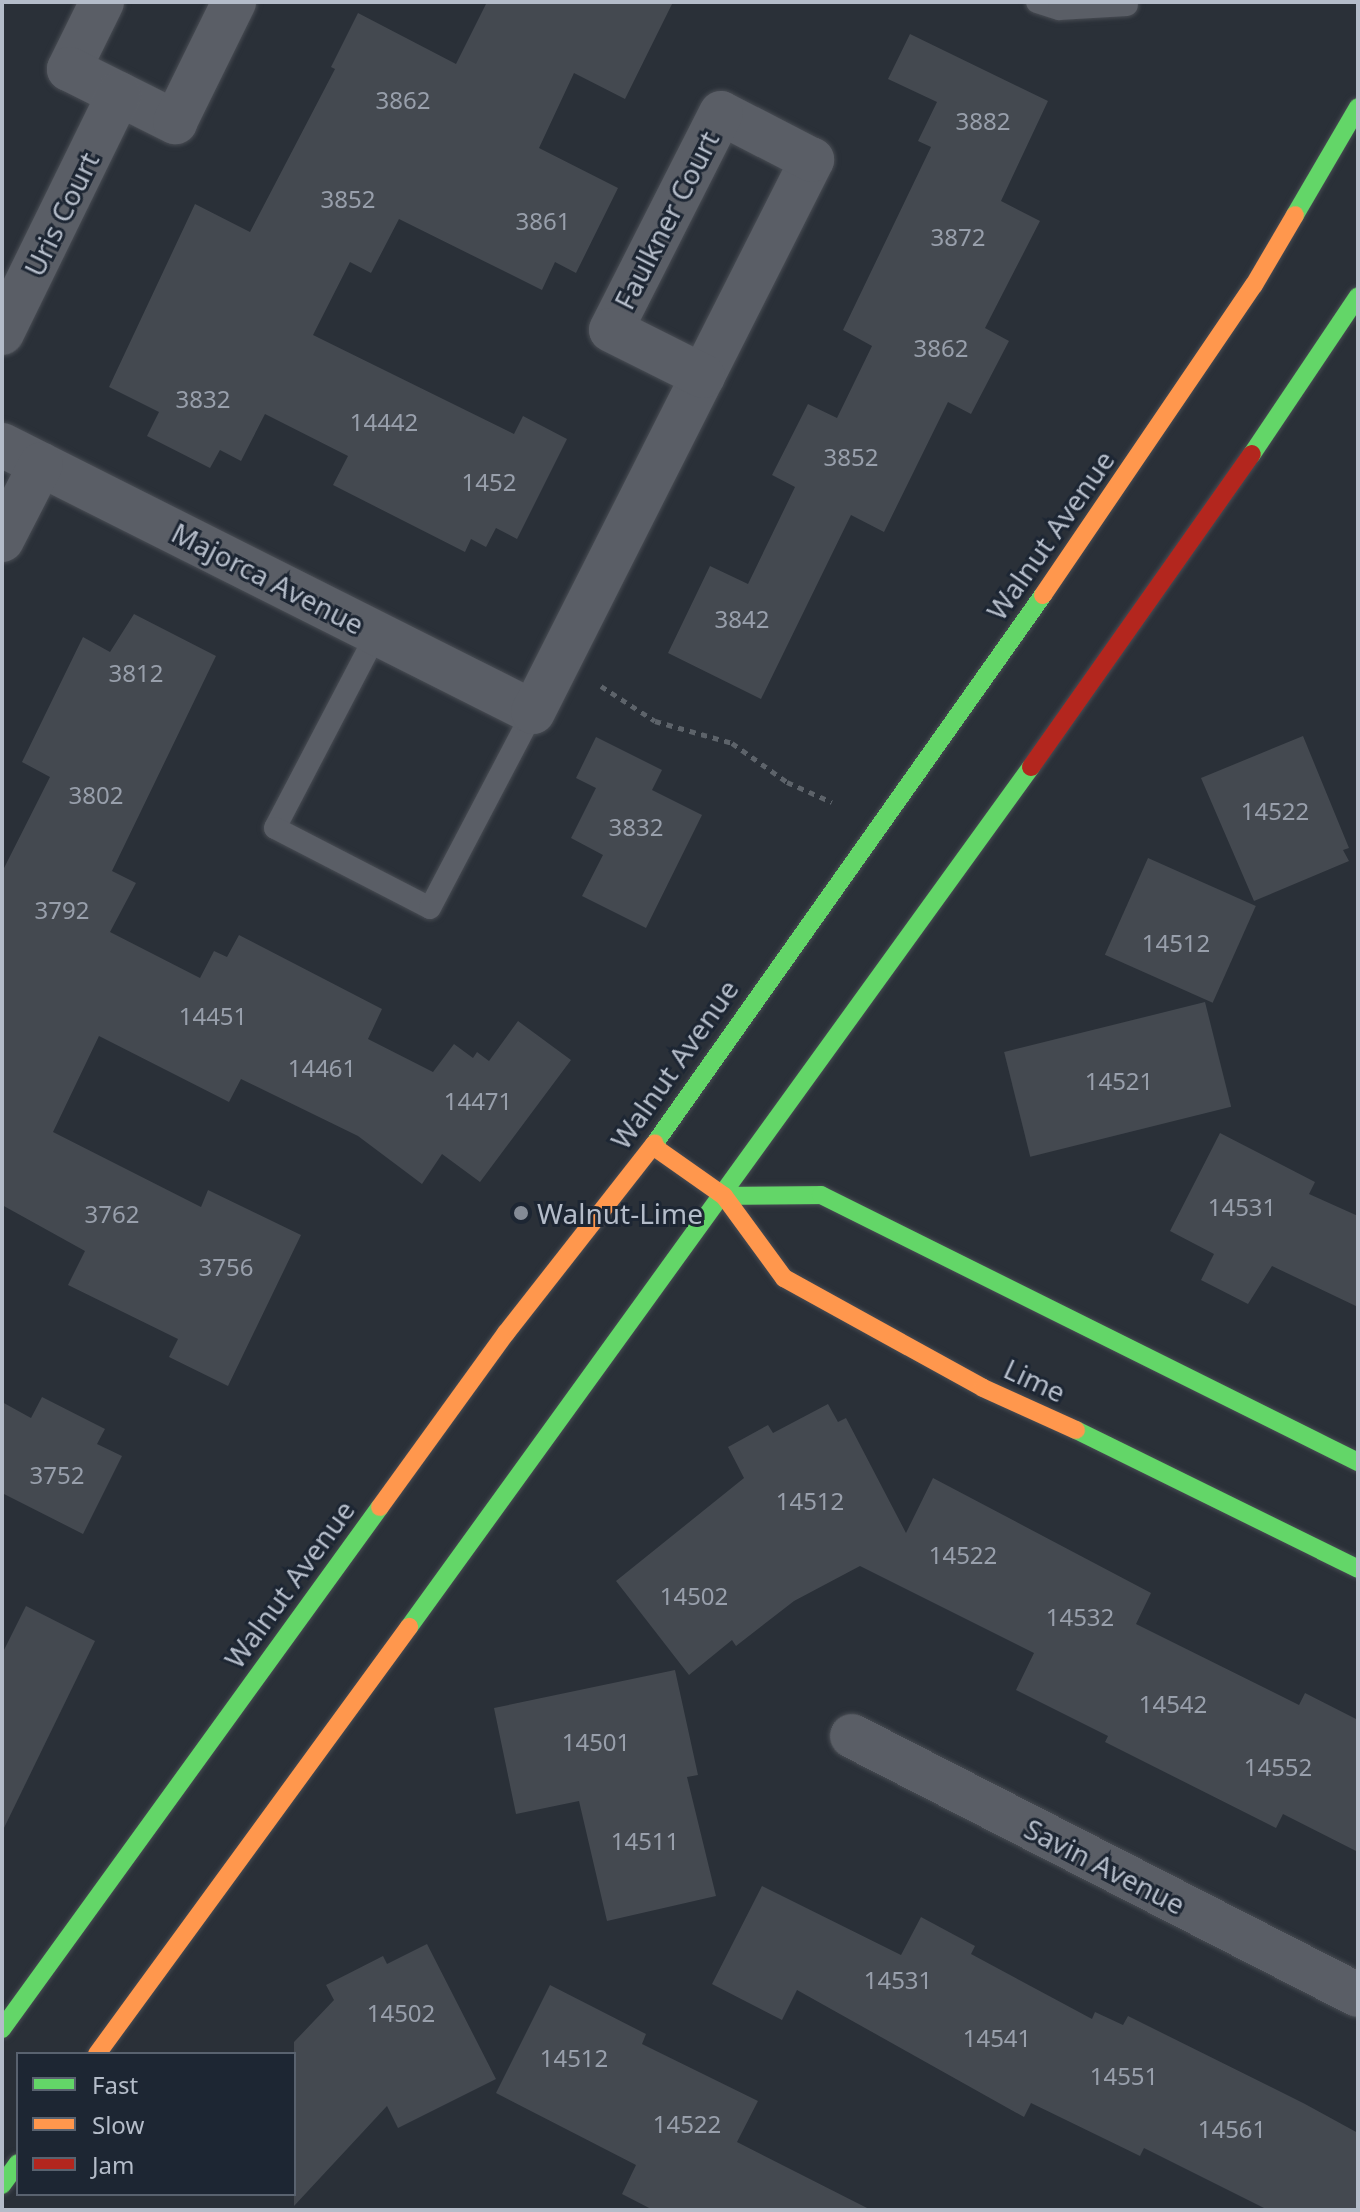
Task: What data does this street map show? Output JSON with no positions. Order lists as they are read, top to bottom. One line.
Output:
{"streets":{"main road":["Walnut Avenue","Lime"],"street":["Uris Court","Faulkner Court","Majorca Avenue","Savin Avenue"]},"crossings":[["Faulkner Court","Majorca Avenue"],["Walnut Avenue","Lime"]],"places":["Walnut-Lime"],"house_numbers":["3862","3882","3852","3861","3872","3862","3832","14442","3852","1452","3842","3812","3802","14522","3832","3792","14512","14451","14461","14521","14471","14531","3762","3756","3752","14512","14522","14502","14532","14542","14501","14552","14511","14531","14502","14541","14512","14551","14522","14561"],"legend":["Fast","Slow","Jam"]}
